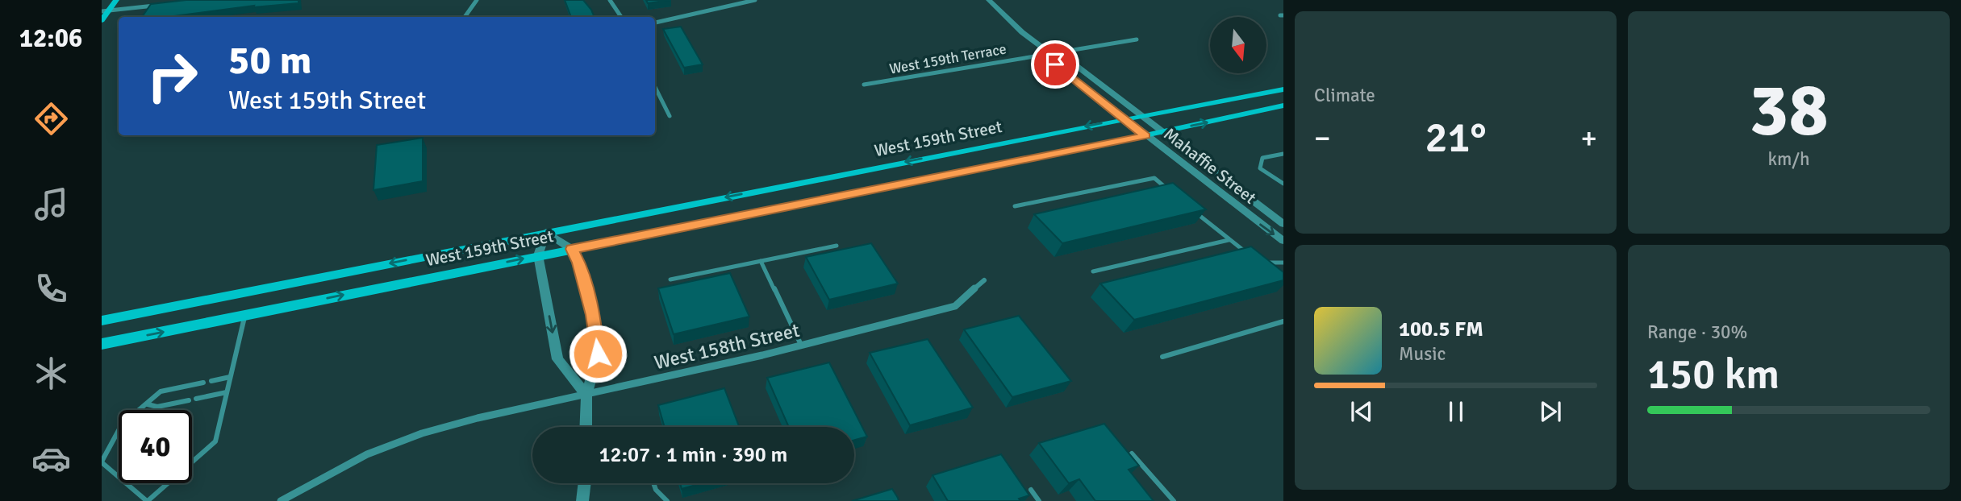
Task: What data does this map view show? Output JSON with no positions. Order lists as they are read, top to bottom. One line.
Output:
{"streets":{"main road":["West 159th Street"],"street":["West 159th Terrace","Mahaffie Street","West 158th Street"]},"crossings":[["West 159th Terrace","Mahaffie Street"],["West 159th Street","Mahaffie Street"]],"north":"bottom","page":{"tabs":"12:06","tile":["Climate",["38","km/h"],["Range · 30%","150 km"]],"turn":["50 m","West 159th Street"],"heat":["−","21°","+"],"song":["100.5 FM","Music"],"limit":"40","trip":"12:07 · 1 min · 390 m"}}
